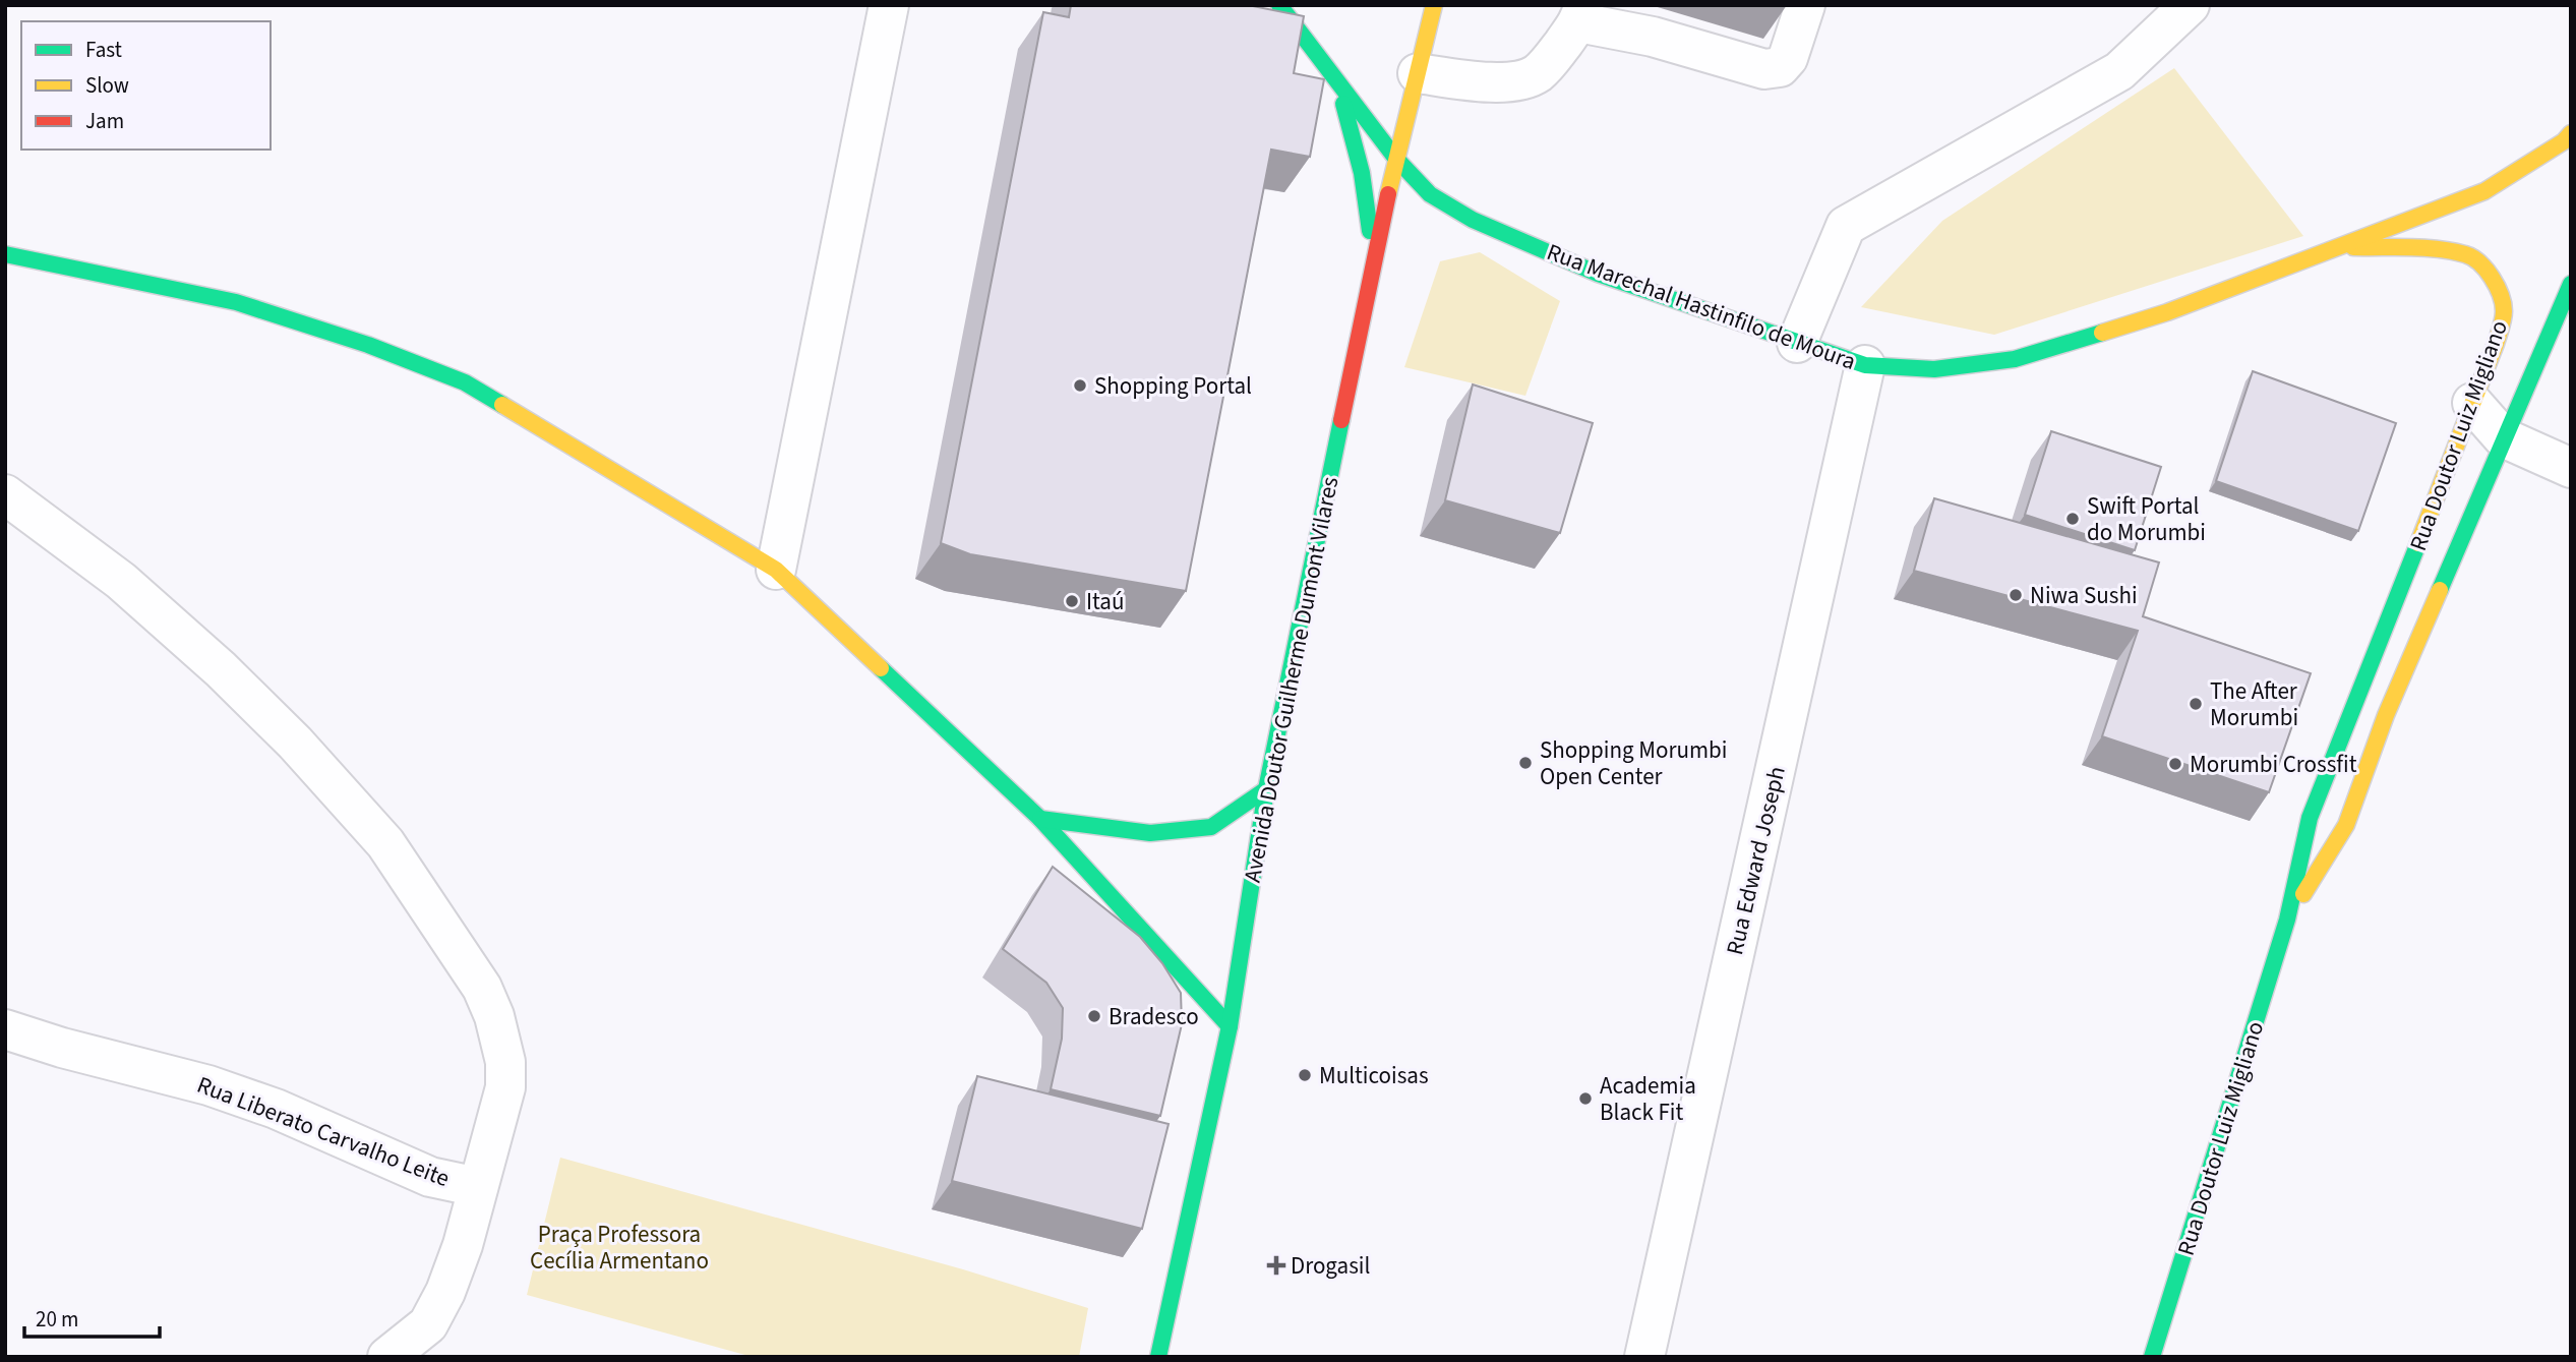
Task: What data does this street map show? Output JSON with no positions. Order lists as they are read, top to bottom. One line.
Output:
{"streets":{"main road":["Rua Marechal Hastinfilo de Moura","Rua Doutor Luiz Migliano","Avenida Doutor Guilherme Dumont Vilares"],"street":["Rua Edward Joseph","Rua Liberato Carvalho Leite"]},"crossings":[["Rua Marechal Hastinfilo de Moura","Rua Doutor Luiz Migliano"],["Rua Marechal Hastinfilo de Moura","Avenida Doutor Guilherme Dumont Vilares"],["Rua Marechal Hastinfilo de Moura","Rua Edward Joseph"]],"parks":["Praça Professora Cecília Armentano"],"places":{"other":["Shopping Portal","Swift Portal do Morumbi","Niwa Sushi","Itaú","The After Morumbi","Shopping Morumbi Open Center","Morumbi Crossfit","Bradesco","Multicoisas","Academia Black Fit"],"health":["Drogasil"]},"legend":["Fast","Slow","Jam"],"scale_bar":"20 m"}
